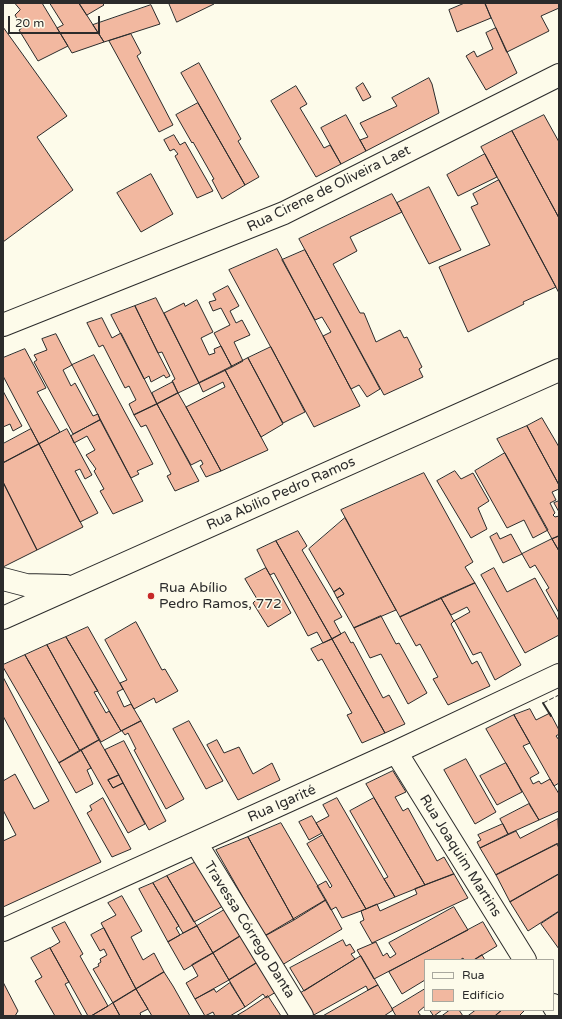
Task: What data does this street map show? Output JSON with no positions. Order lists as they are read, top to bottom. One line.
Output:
{"streets":{"main road":["Rua Cirene de Oliveira Laet","Rua Abílio Pedro Ramos","Rua Igarité","Rua Joaquim Martins","Travessa Córrego Danta"]},"crossings":[["Rua Igarité","Rua Joaquim Martins"],["Rua Igarité","Travessa Córrego Danta"]],"places":["Rua Abílio Pedro Ramos, 772"],"legend":["Rua","Edifício"],"scale_bar":"20 m"}
